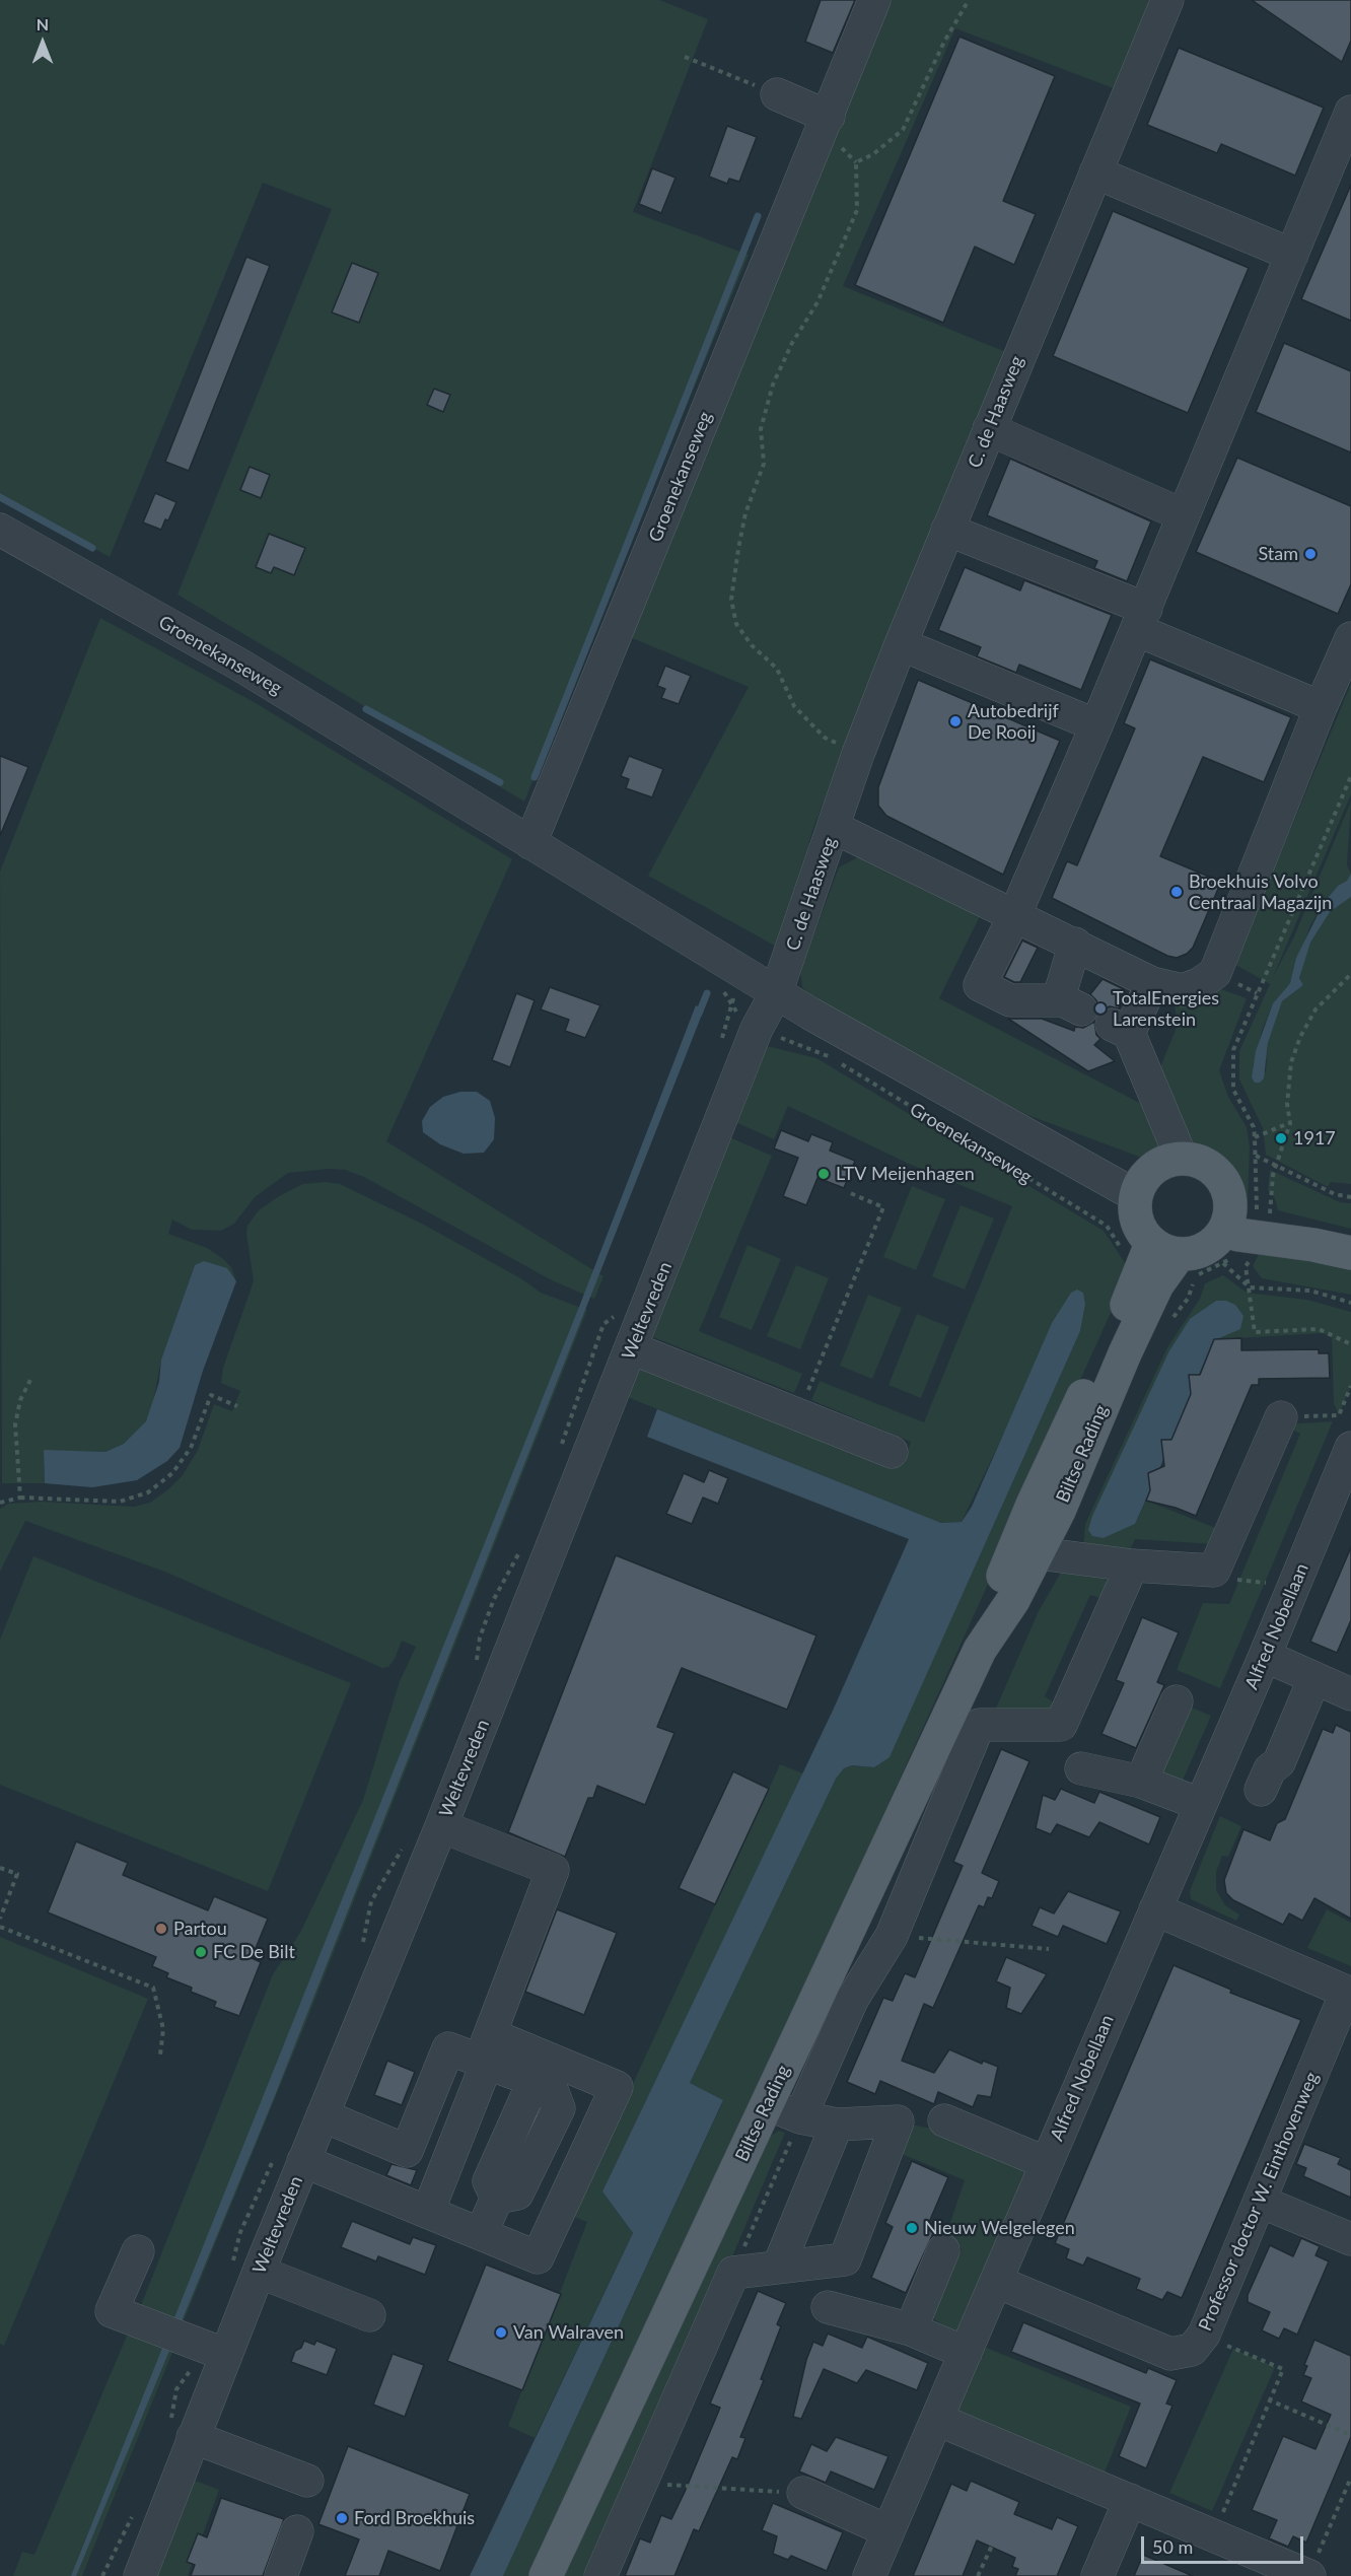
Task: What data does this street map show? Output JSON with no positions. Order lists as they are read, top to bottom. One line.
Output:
{"streets":{"main road":["Biltse Rading"],"street":["C. de Haasweg","Groenekanseweg","Weltevreden","Alfred Nobellaan","Professor doctor W. Einthovenweg"]},"crossings":[["C. de Haasweg","Weltevreden"],["Groenekanseweg","Weltevreden"],["Groenekanseweg","Biltse Rading"],["Alfred Nobellaan","Professor doctor W. Einthovenweg"]],"places":["Stam","Autobedrijf De Rooij","Broekhuis Volvo Centraal Magazijn","TotalEnergies Larenstein","1917","LTV Meijenhagen","Partou","FC De Bilt","Nieuw Welgelegen","Van Walraven","Ford Broekhuis"],"scale_bar":"50 m","north":"top"}
